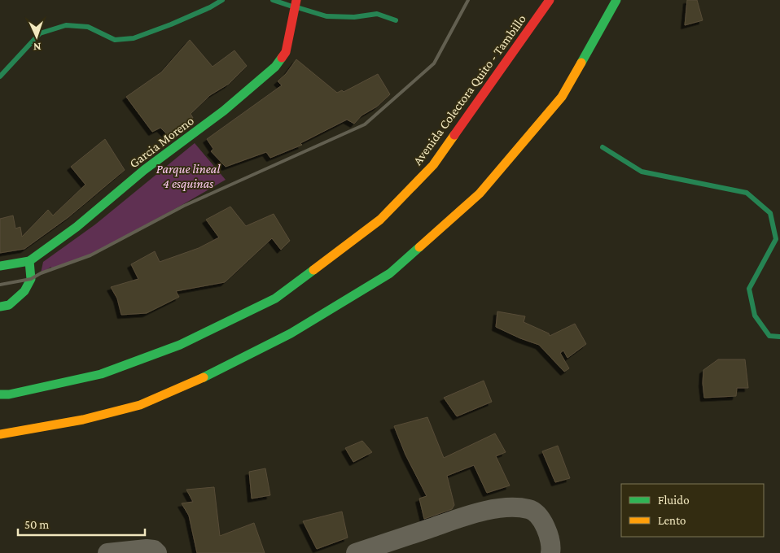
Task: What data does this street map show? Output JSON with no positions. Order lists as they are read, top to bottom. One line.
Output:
{"streets":{"main road":["Avenida Colectora Quito - Tambillo","Garcia Moreno"]},"parks":["Parque lineal 4 esquinas"],"legend":["Fluido","Lento"],"scale_bar":"50 m","north":"bottom"}
